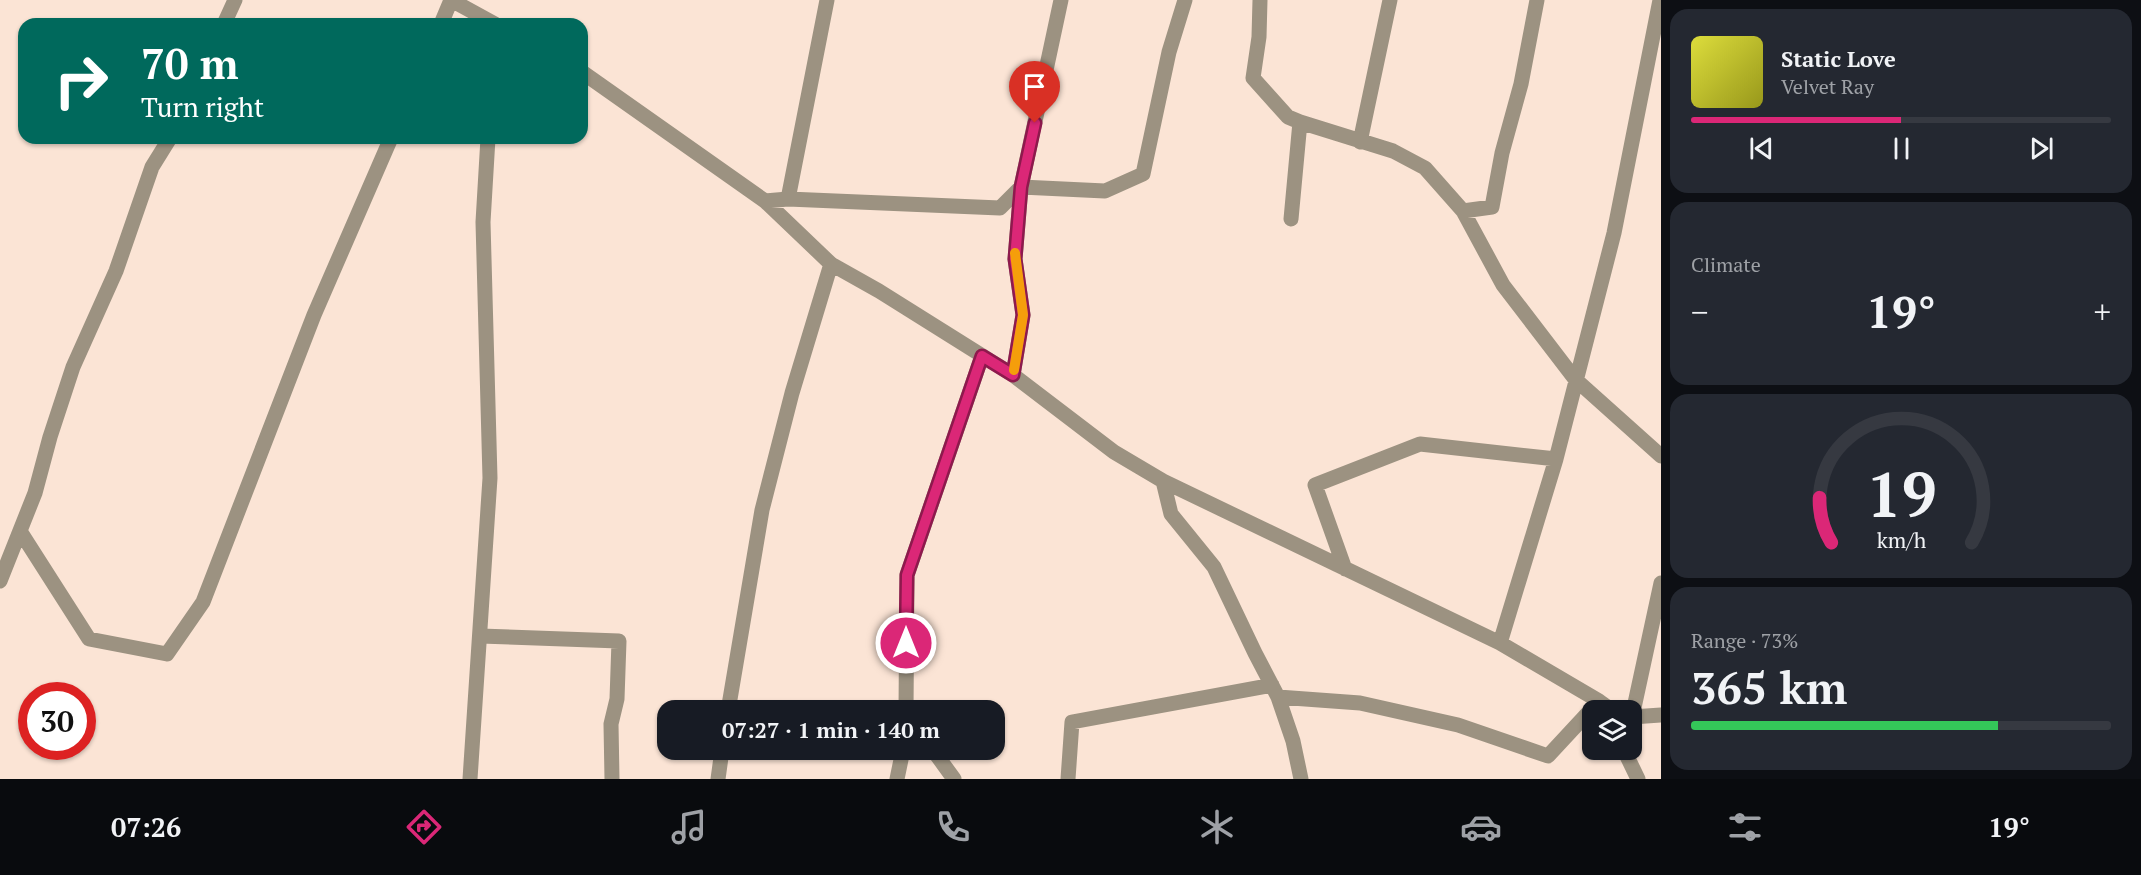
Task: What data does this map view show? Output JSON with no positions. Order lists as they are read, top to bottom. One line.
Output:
{"page":{"turn":["70 m","Turn right"],"song":["Static Love","Velvet Ray"],"tile":["Climate",["Range · 73%","365 km"]],"heat":["−","19°","+"],"limit":"30","trip":"07:27 · 1 min · 140 m","tabs":["07:26","19°"],"gauge":["19","km/h"]}}
